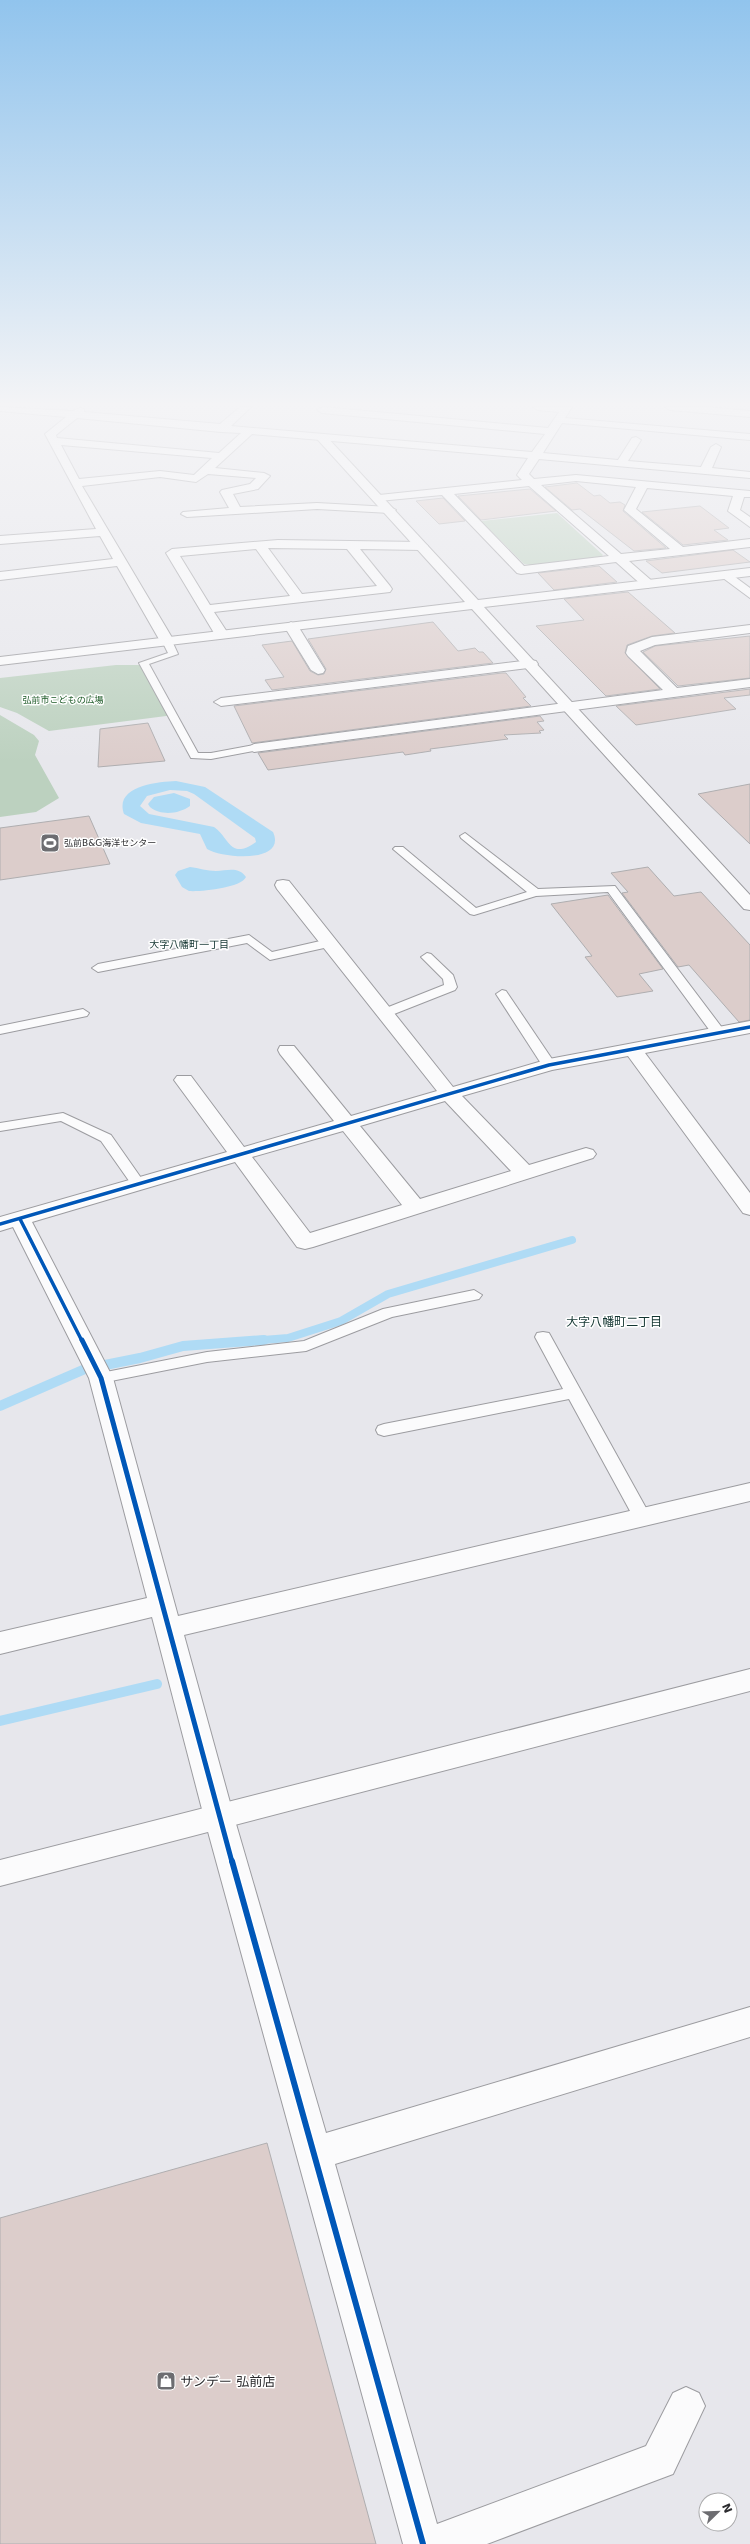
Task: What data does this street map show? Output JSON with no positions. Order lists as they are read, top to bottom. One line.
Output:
{"districts":["大字八幡町一丁目","大字八幡町二丁目"],"parks":["弘前市こどもの広場"],"places":{"sports":["弘前B&G海洋センター"],"shop":["サンデー 弘前店"]},"north":"top right"}
